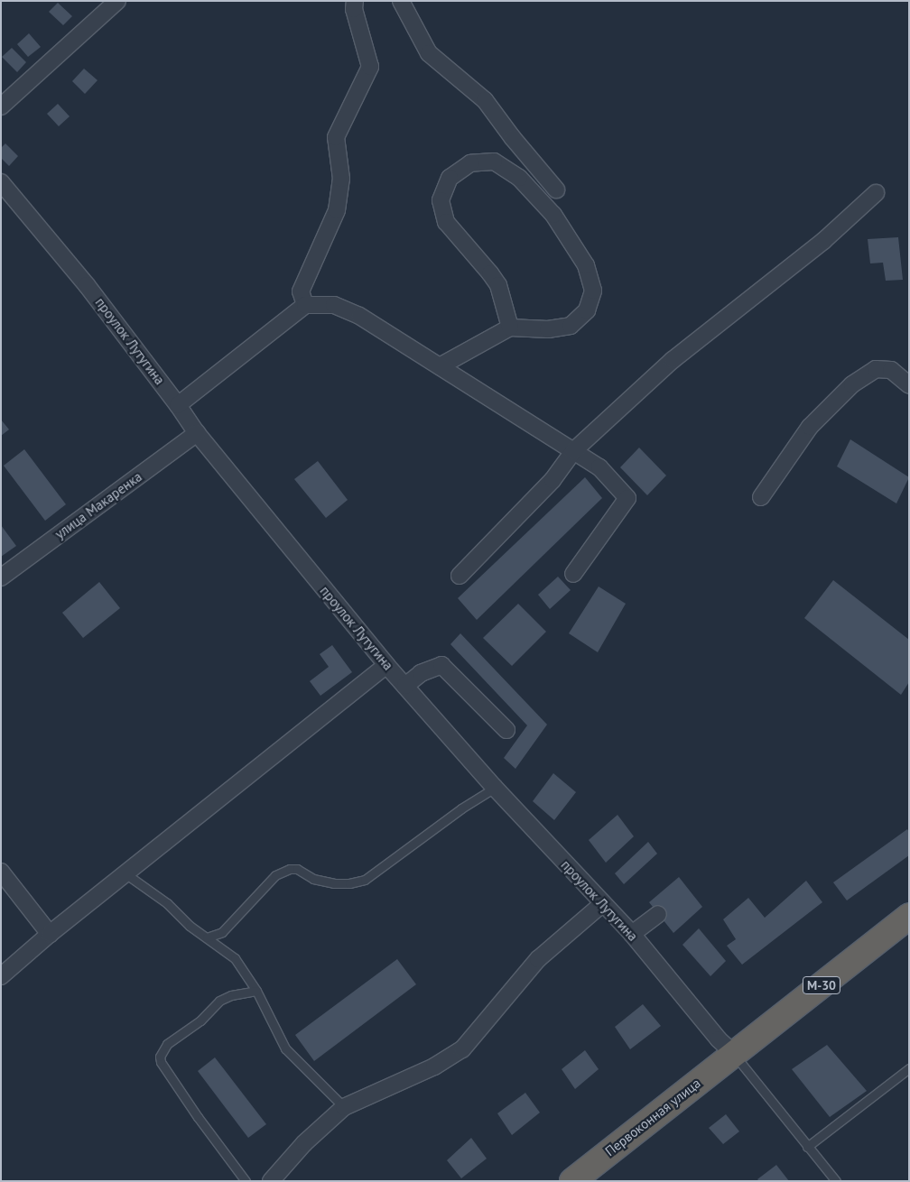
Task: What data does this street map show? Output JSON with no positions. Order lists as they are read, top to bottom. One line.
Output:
{"streets":{"highway":["М-30","Первоконная улица"],"street":["проулок Лутугина","улица Макаренка"]},"crossings":[["проулок Лутугина","улица Макаренка"],["проулок Лутугина","М-30"],["проулок Лутугина","Первоконная улица"],["М-30","Первоконная улица"]]}
